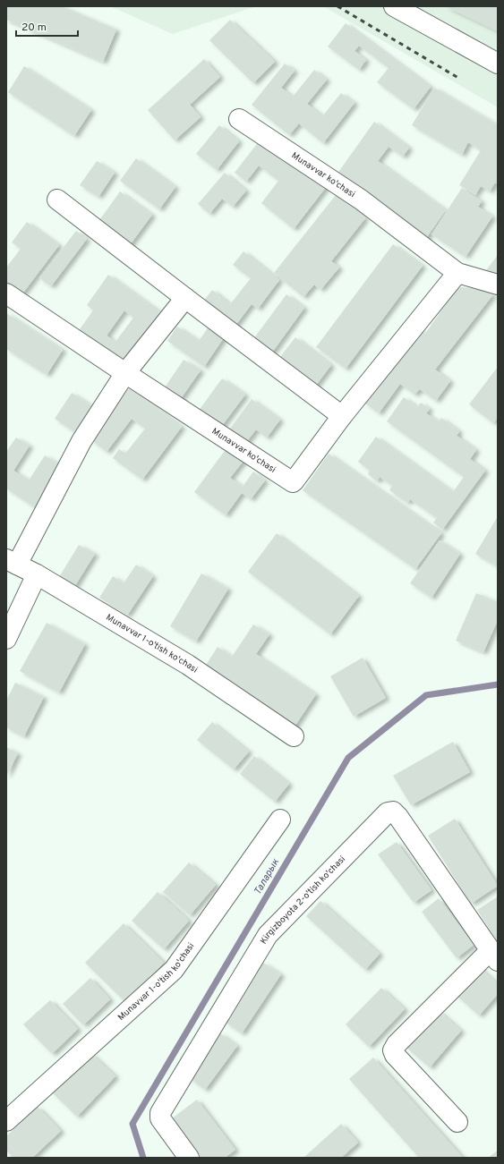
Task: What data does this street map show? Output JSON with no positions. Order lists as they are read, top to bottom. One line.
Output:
{"streets":{"street":["Munavvar ko'chasi","Munavvar 1-o'tish ko'chasi","Kirgizboyota 2-o'tish ko'chasi"]},"water":["Таларык"],"scale_bar":"20 m"}
